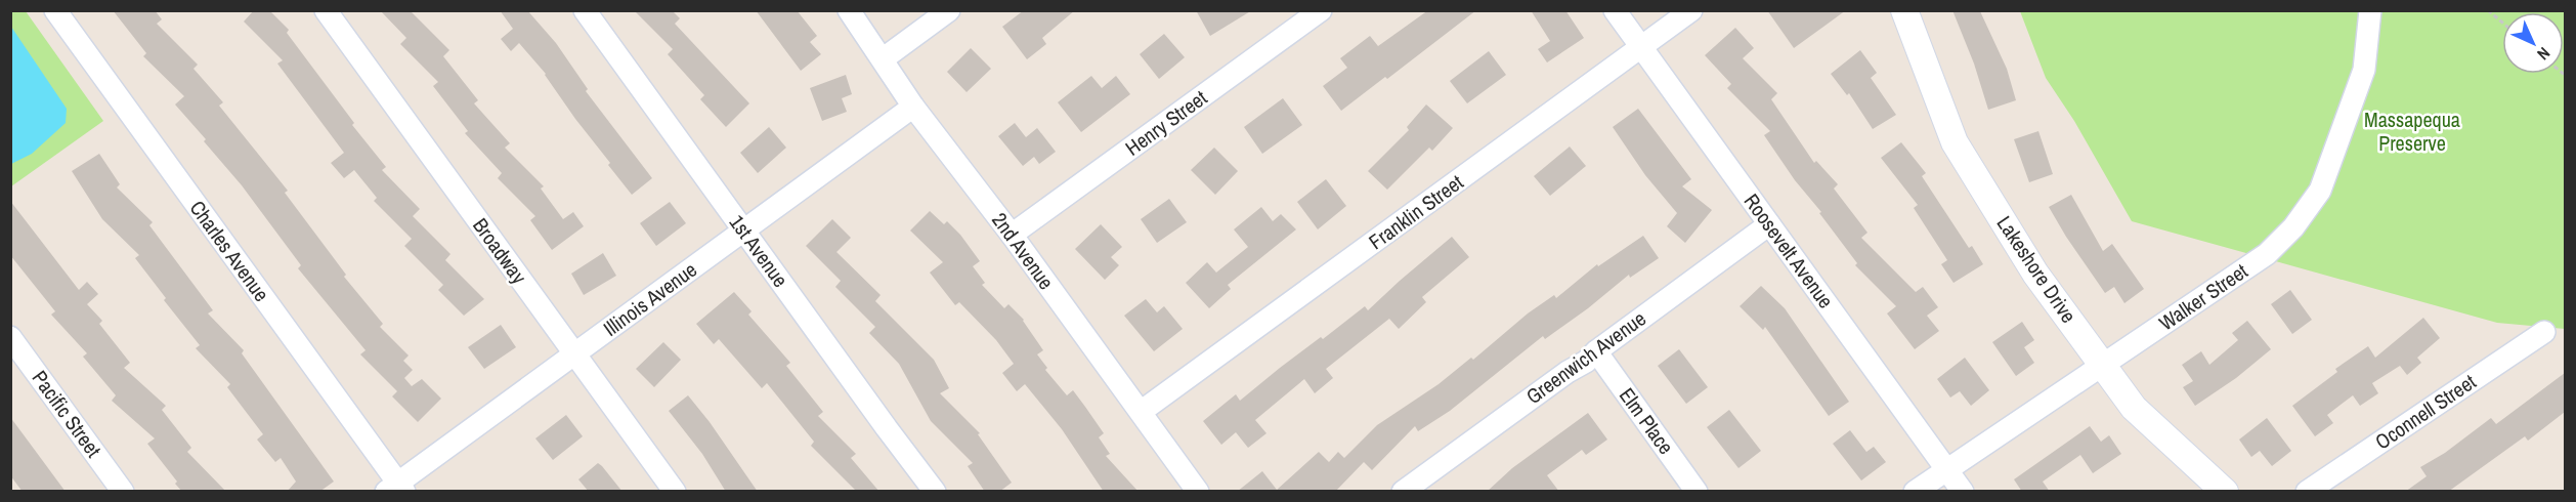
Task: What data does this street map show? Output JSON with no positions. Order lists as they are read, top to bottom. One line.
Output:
{"streets":{"street":["Henry Street","Franklin Street","Charles Avenue","Broadway","1st Avenue","2nd Avenue","Roosevelt Avenue","Lakeshore Drive","Walker Street","Illinois Avenue","Greenwich Avenue","Oconnell Street","Pacific Street","Elm Place"]},"crossings":[["Henry Street","2nd Avenue"],["Franklin Street","2nd Avenue"],["Franklin Street","Roosevelt Avenue"],["Charles Avenue","Illinois Avenue"],["Broadway","Illinois Avenue"],["1st Avenue","Illinois Avenue"],["2nd Avenue","Illinois Avenue"],["Roosevelt Avenue","Walker Street"],["Roosevelt Avenue","Greenwich Avenue"],["Lakeshore Drive","Walker Street"],["Greenwich Avenue","Elm Place"]],"parks":["Massapequa Preserve"],"north":"bottom right"}
